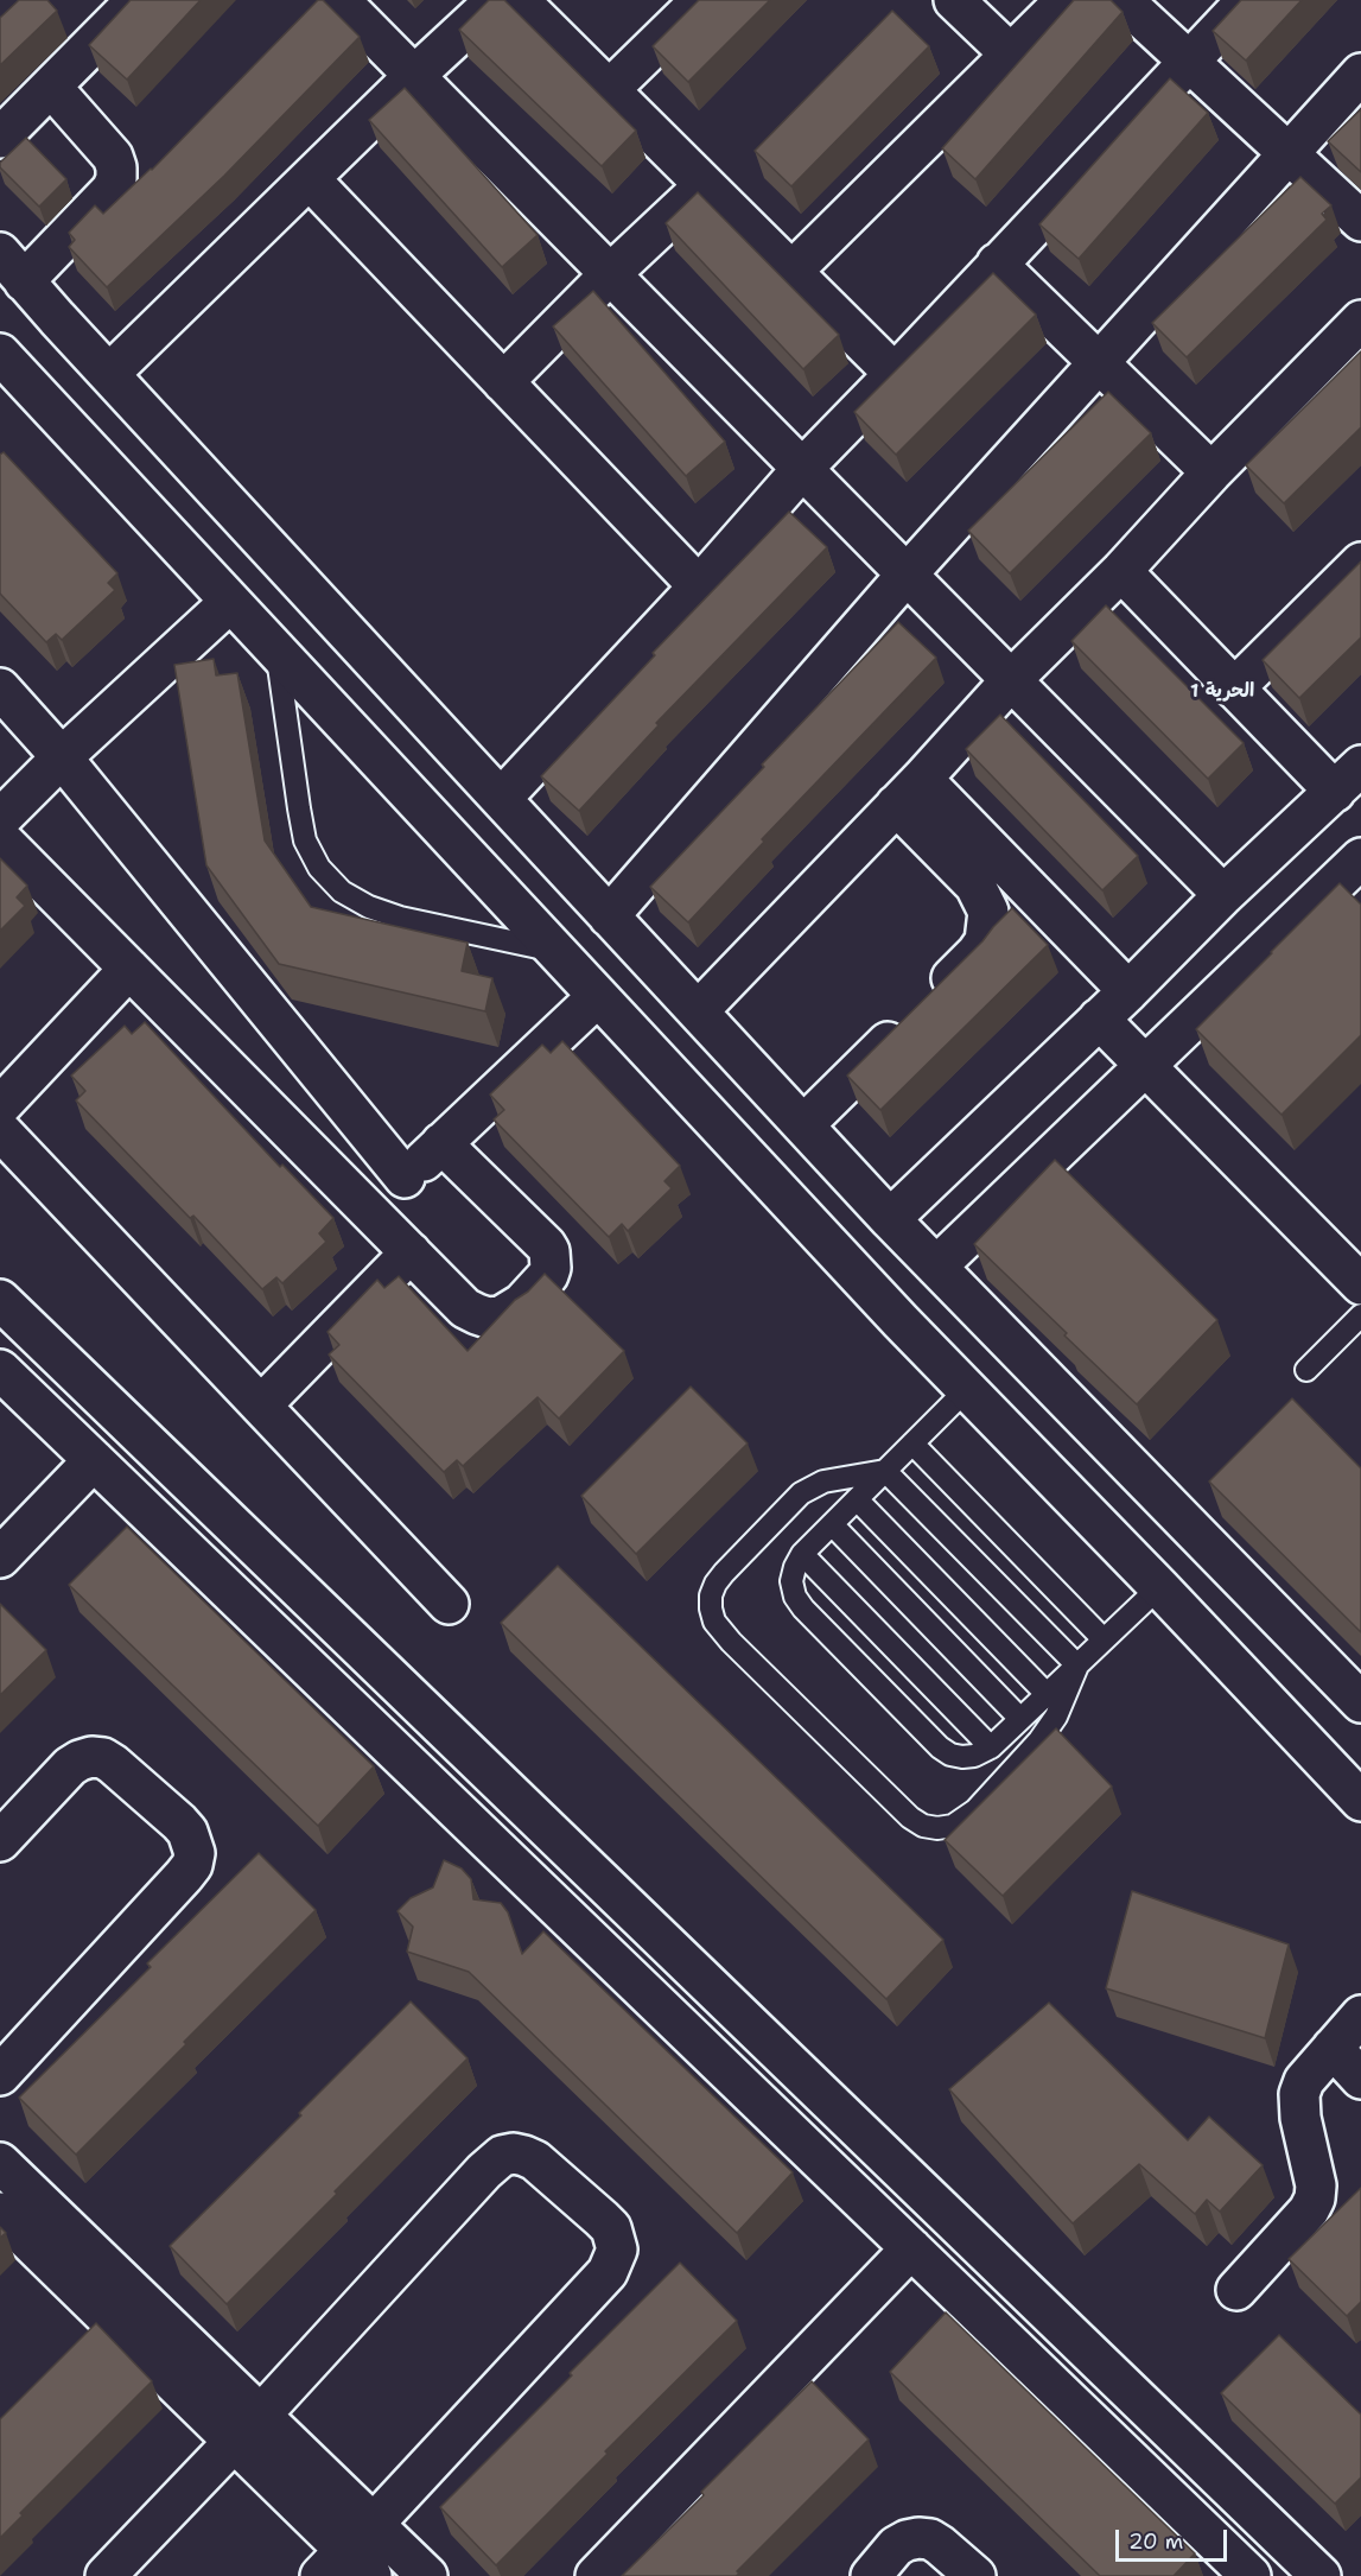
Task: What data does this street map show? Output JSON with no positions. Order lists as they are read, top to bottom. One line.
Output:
{"districts":["الحرية 1"],"scale_bar":"20 m"}
